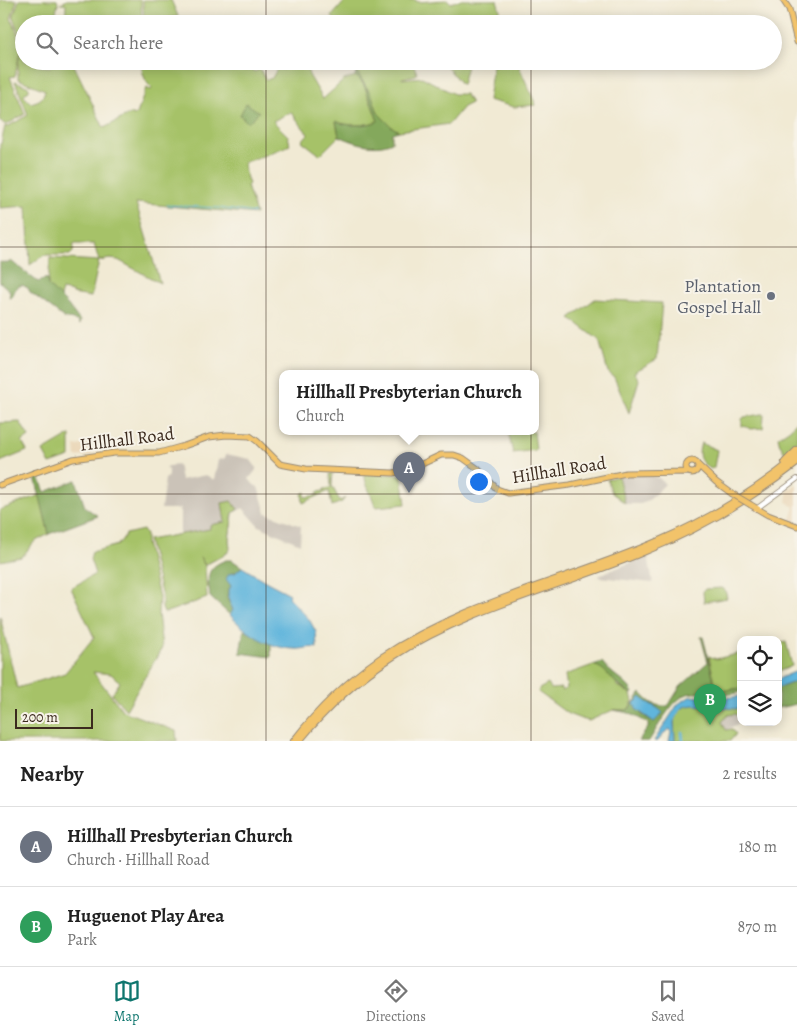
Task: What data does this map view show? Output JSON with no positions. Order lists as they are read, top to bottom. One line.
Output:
{"streets":{"main road":["Hillhall Road"]},"places":["Plantation Gospel Hall"],"scale_bar":"200 m","page":{"search":"Search here","popup":["Hillhall Presbyterian Church","Church"],"pins":["A","B"],"scale":"200 m","heading":["Nearby","2 results"],"list":[{"mark":"A","name":"Hillhall Presbyterian Church","note":"Church · Hillhall Road","value":"180 m"},{"mark":"B","name":"Huguenot Play Area","note":"Park","value":"870 m"}],"nav":["Map","Directions","Saved"]}}
